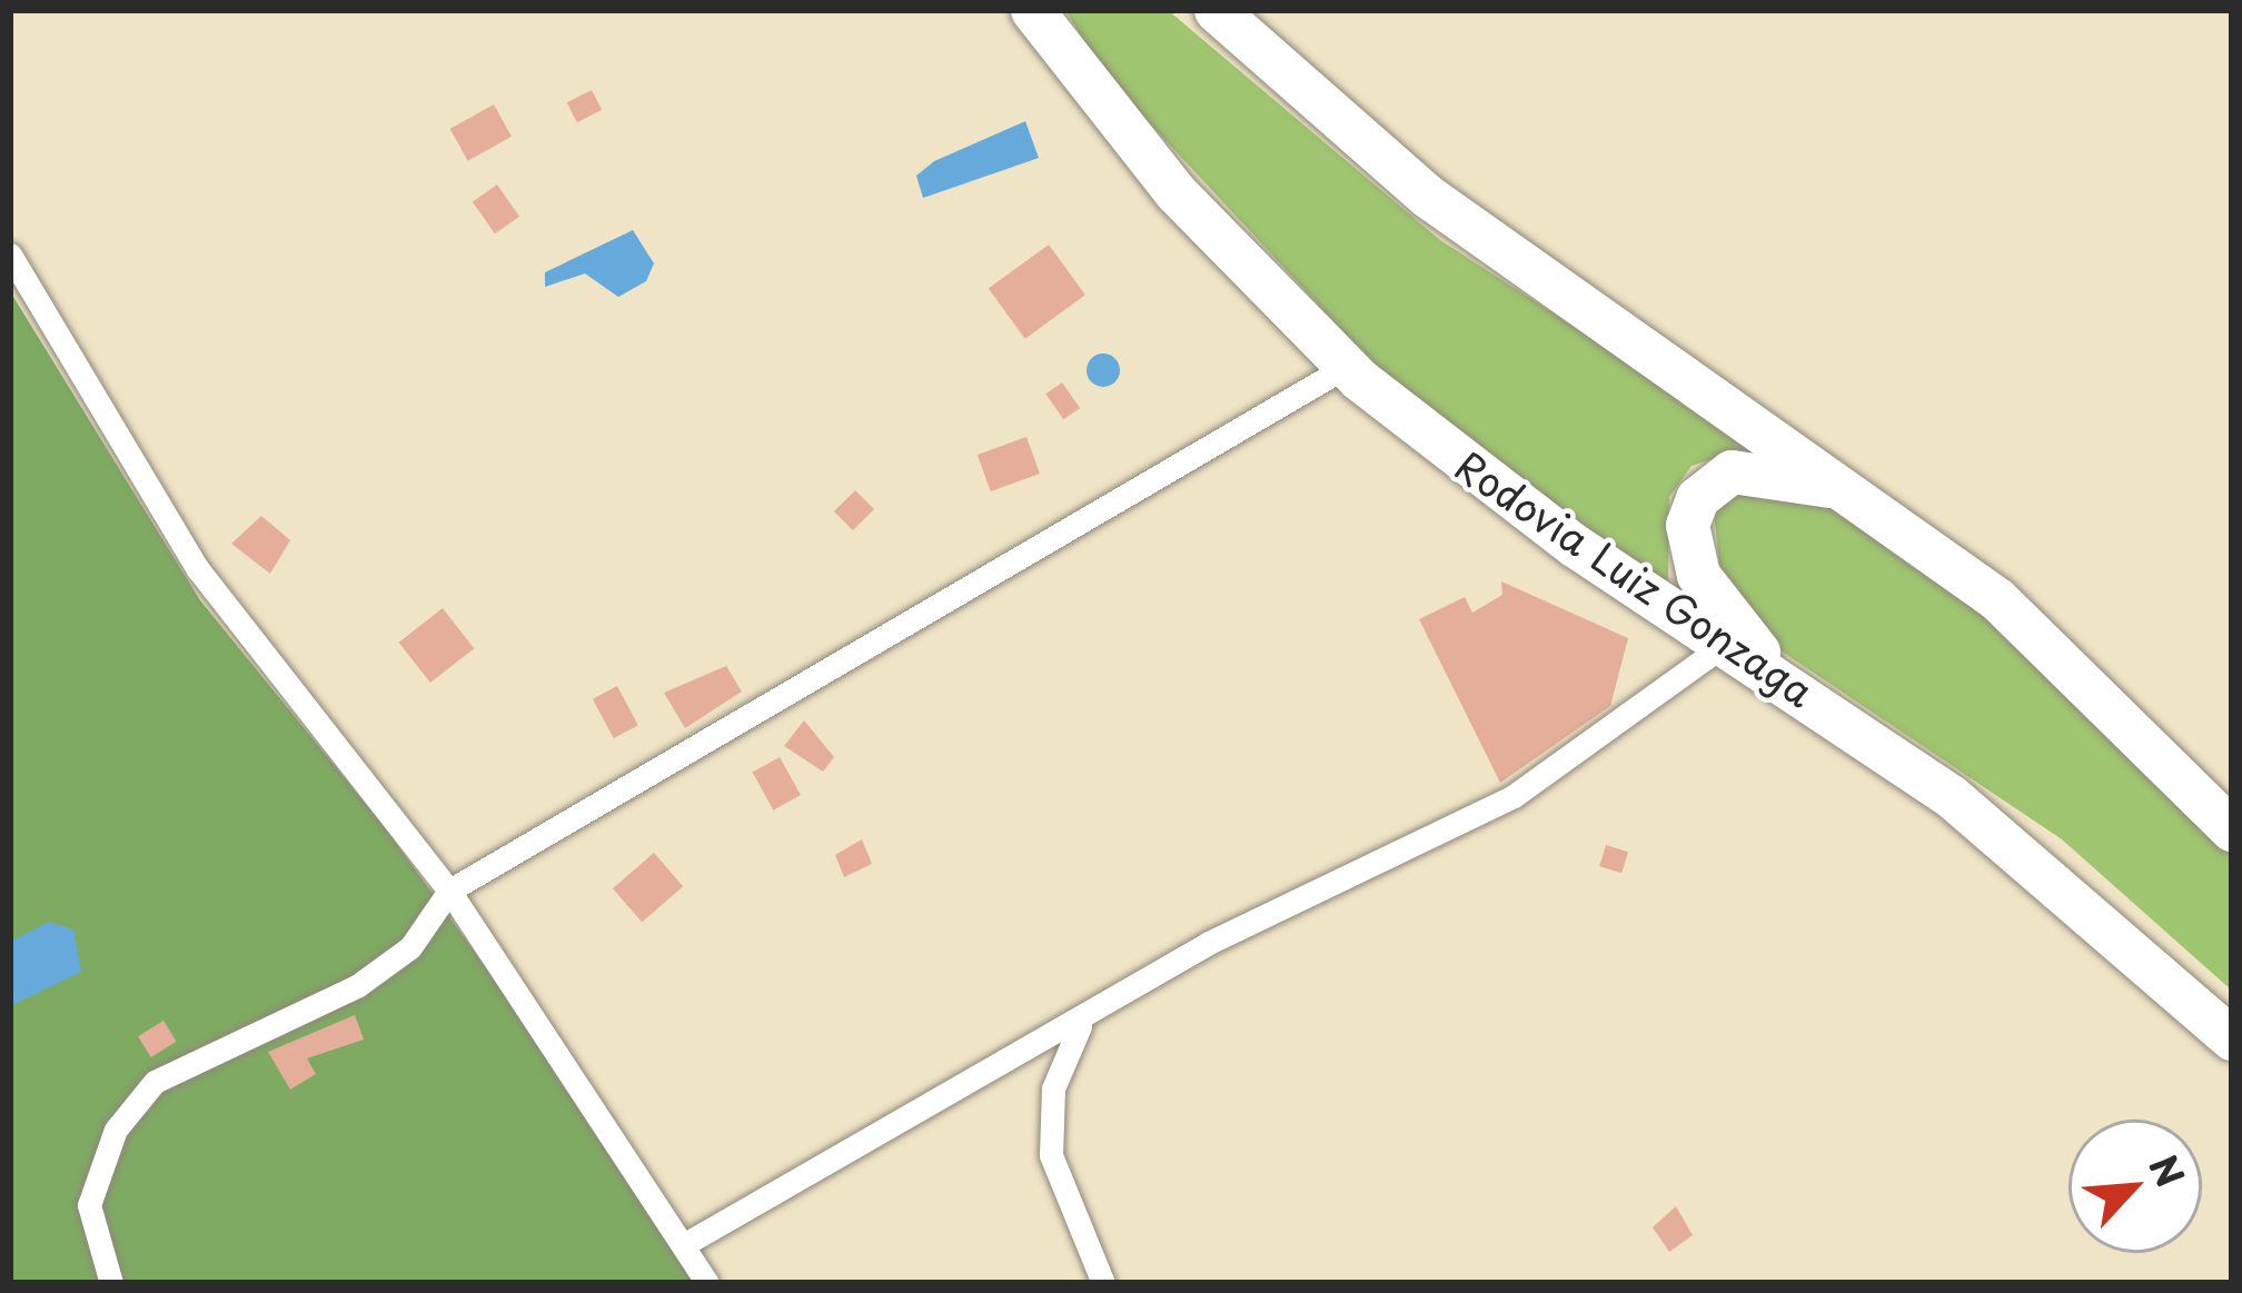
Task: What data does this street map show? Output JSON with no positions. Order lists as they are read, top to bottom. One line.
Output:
{"streets":{"highway":["Rodovia Luiz Gonzaga"]},"north":"top right"}
